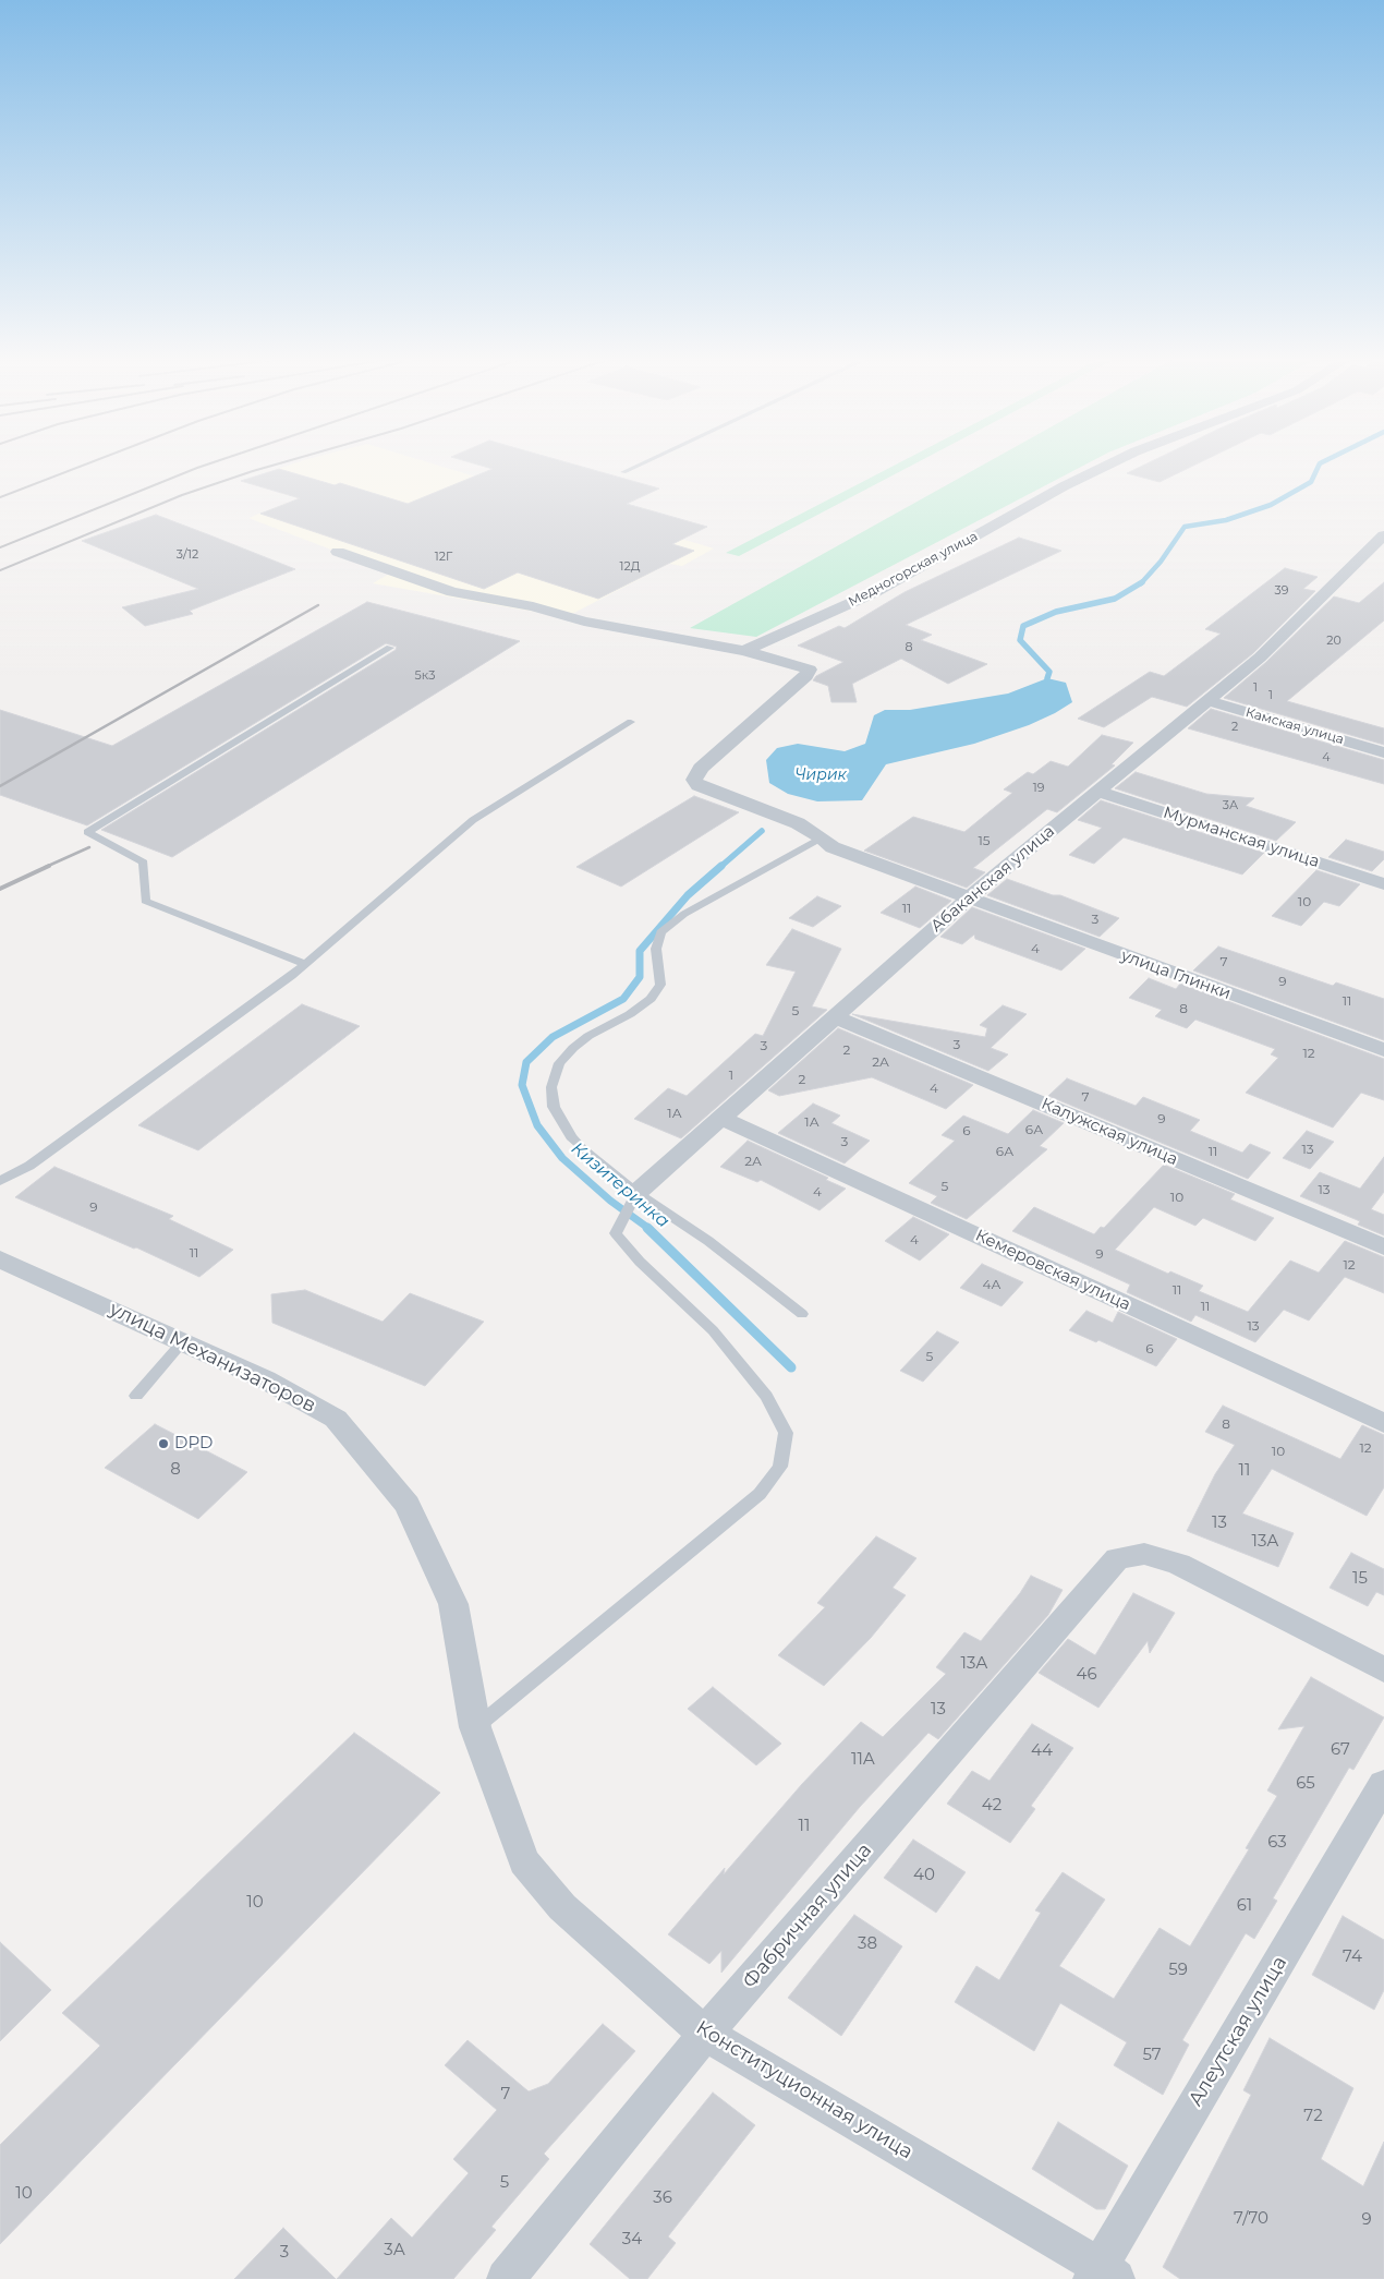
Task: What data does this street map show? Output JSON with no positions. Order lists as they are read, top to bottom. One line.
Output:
{"streets":{"street":["Медногорская улица","Камская улица","Мурманская улица","Абаканская улица","улица Глинки","Калужская улица","Кемеровская улица","улица Механизаторов","Фабричная улица","Алеутская улица","Конституционная улица"]},"crossings":[["Медногорская улица","улица Глинки"],["Камская улица","Абаканская улица"],["Мурманская улица","Абаканская улица"],["Абаканская улица","улица Глинки"],["Абаканская улица","Калужская улица"],["Абаканская улица","Кемеровская улица"],["Абаканская улица","улица Механизаторов"],["улица Механизаторов","Конституционная улица"],["Фабричная улица","Конституционная улица"],["Алеутская улица","Конституционная улица"]],"water":["Чирик","Кизитеринка"],"places":["DPD"],"house_numbers":["3/12","12Г","12Д","39","20","8","5к3","1","1","2","4","19","3А","15","10","11","3","4","7","9","11","8","5","3","3","2","12","2А","1","2","4","7","1А","9","1А","6А","6","3","13","6А","11","2А","5","13","4","10","9","4","11","9","12","4А","11","11","13","6","5","8","12","10","8","11","13","13А","15","13А","46","13","67","44","11А","65","42","11","63","40","10","61","38","74","59","57","7","72","5","10","36","7/70","9","34","3А","3"]}
